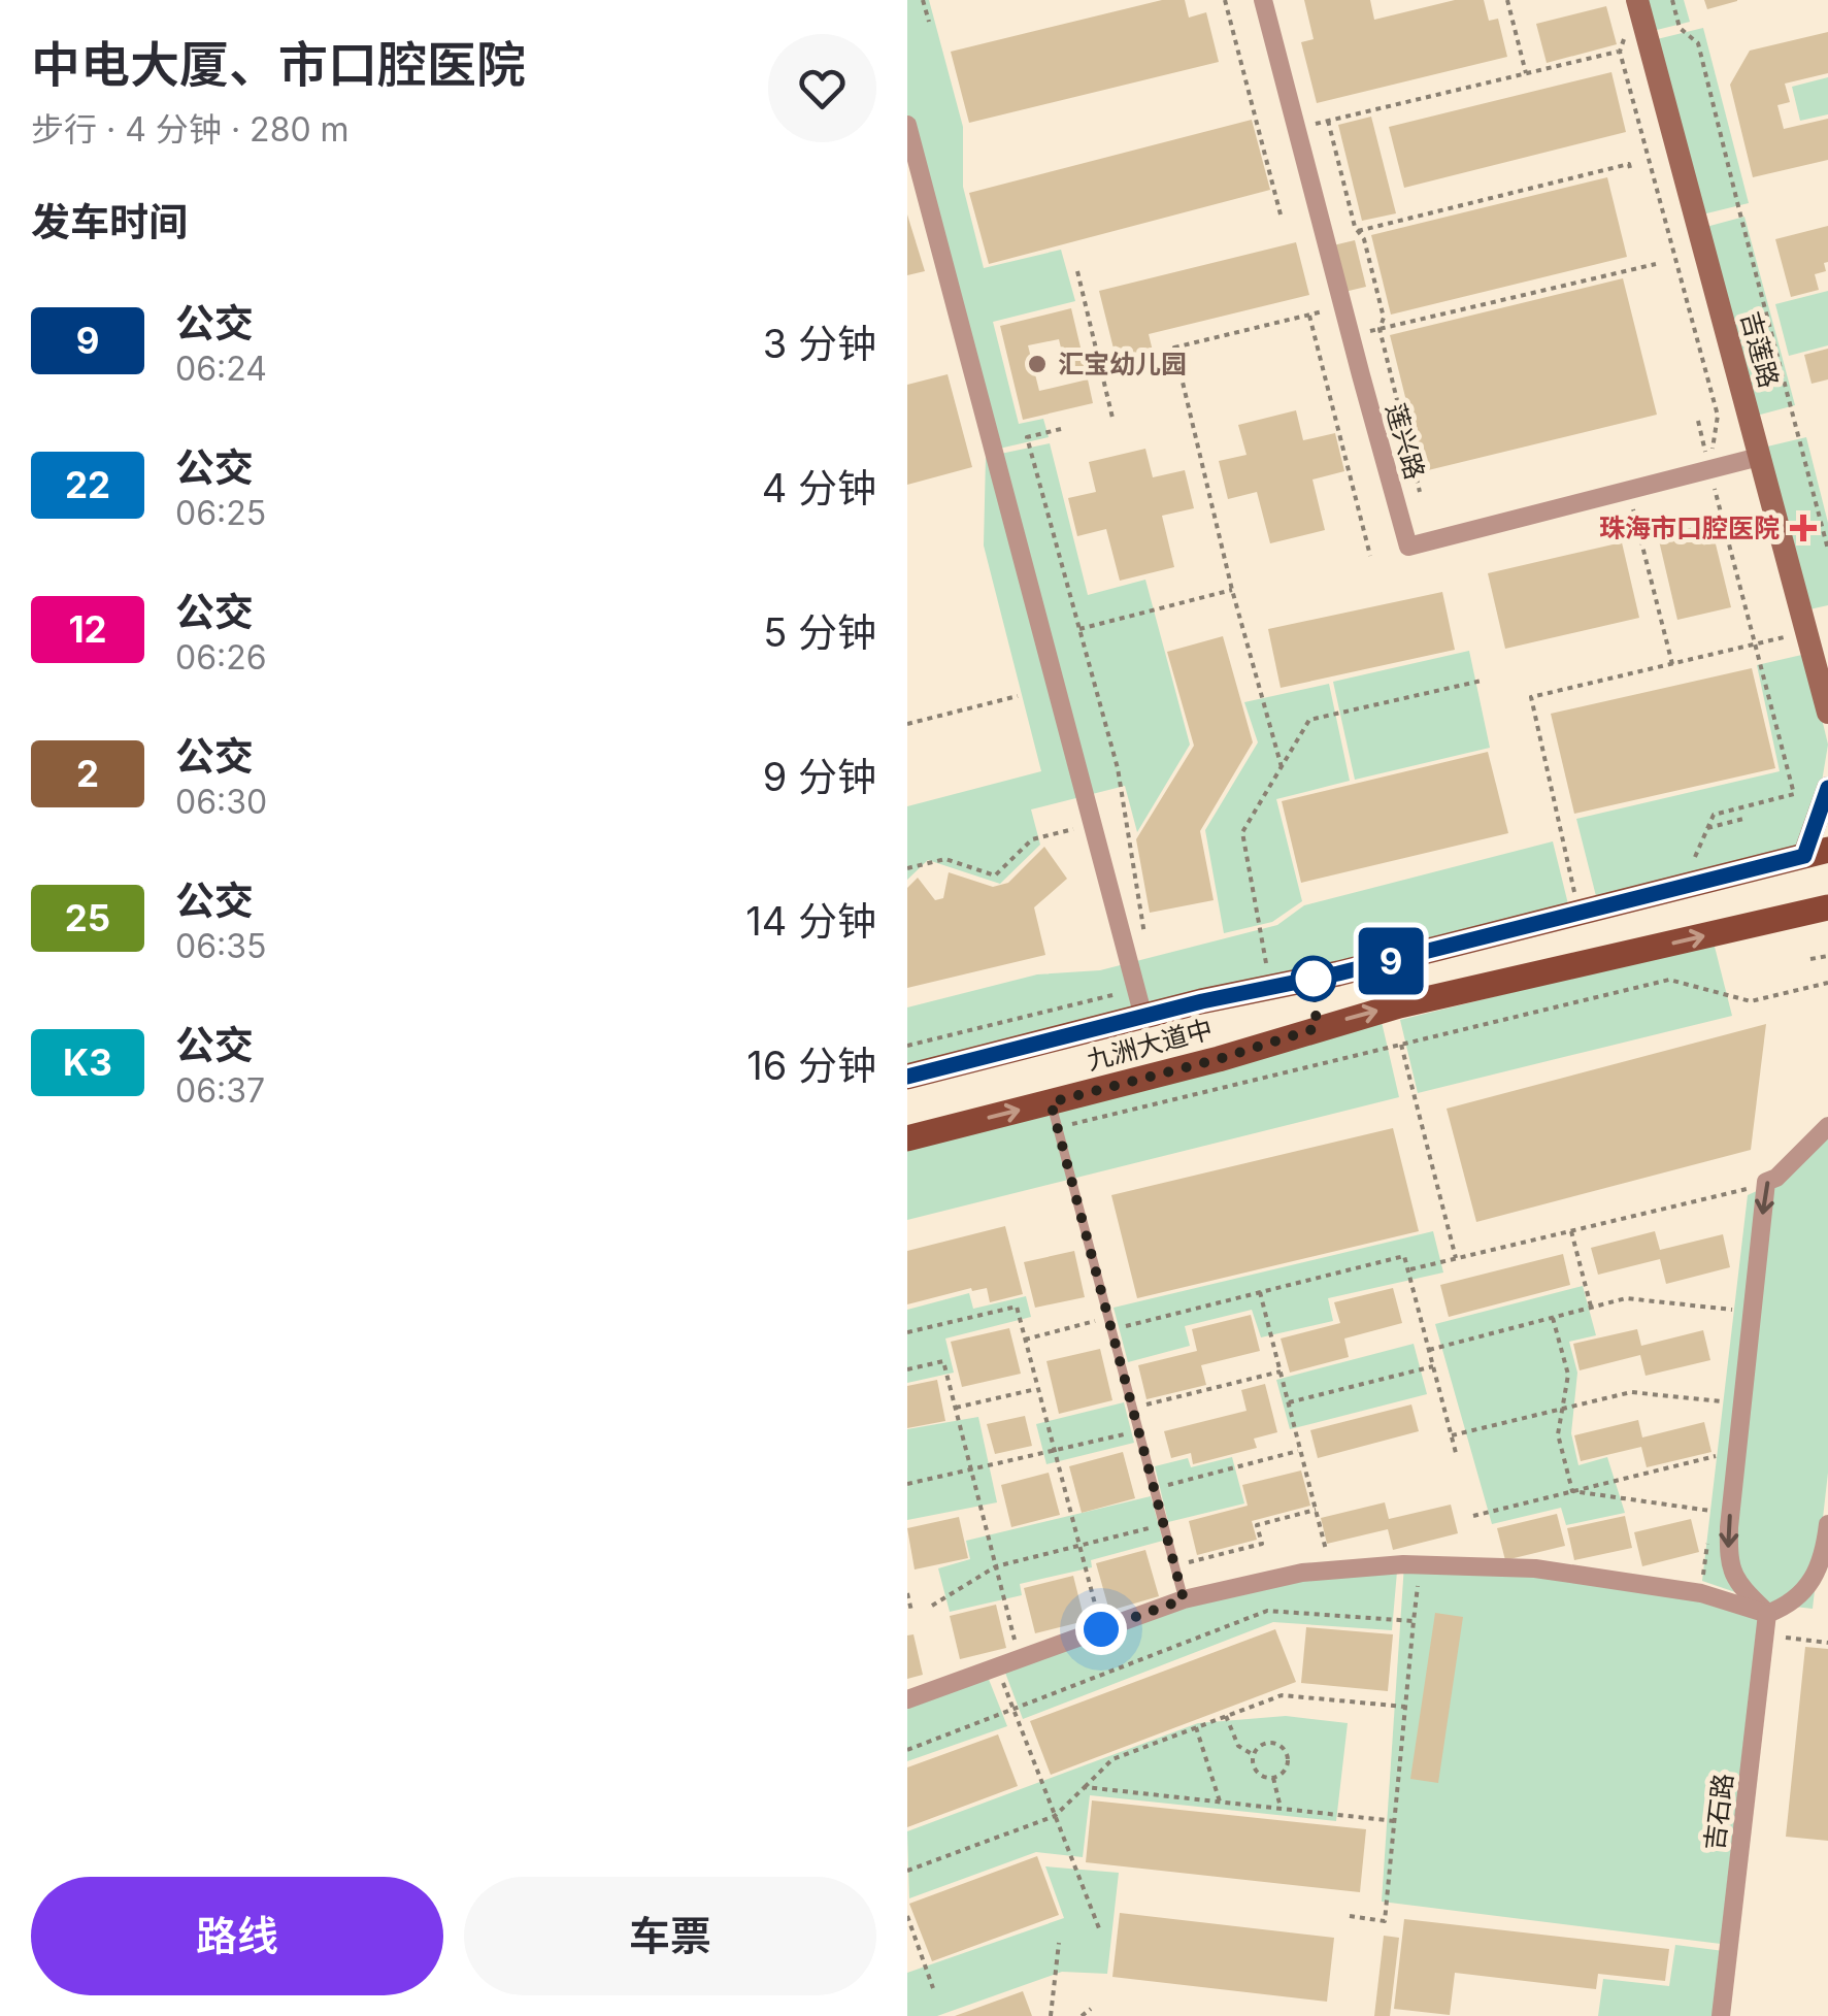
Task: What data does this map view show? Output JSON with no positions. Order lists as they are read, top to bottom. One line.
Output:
{"streets":{"main road":["吉莲路","九洲大道中"],"street":["莲兴路","吉石路"]},"crossings":[["吉莲路","莲兴路"]],"places":{"other":["汇宝幼儿园"],"health":["珠海市口腔医院"]},"lines":["bus line 9"],"page":{"heading":[["中电大厦、市口腔医院","步行 · 4 分钟 · 280 m"],"发车时间"],"on_map":"9","list":[{"mark":"9","name":"公交","note":"06:24","value":"3 分钟"},{"mark":"22","name":"公交","note":"06:25","value":"4 分钟"},{"mark":"12","name":"公交","note":"06:26","value":"5 分钟"},{"mark":"2","name":"公交","note":"06:30","value":"9 分钟"},{"mark":"25","name":"公交","note":"06:35","value":"14 分钟"},{"mark":"K3","name":"公交","note":"06:37","value":"16 分钟"}],"buttons":["路线","车票"]}}
